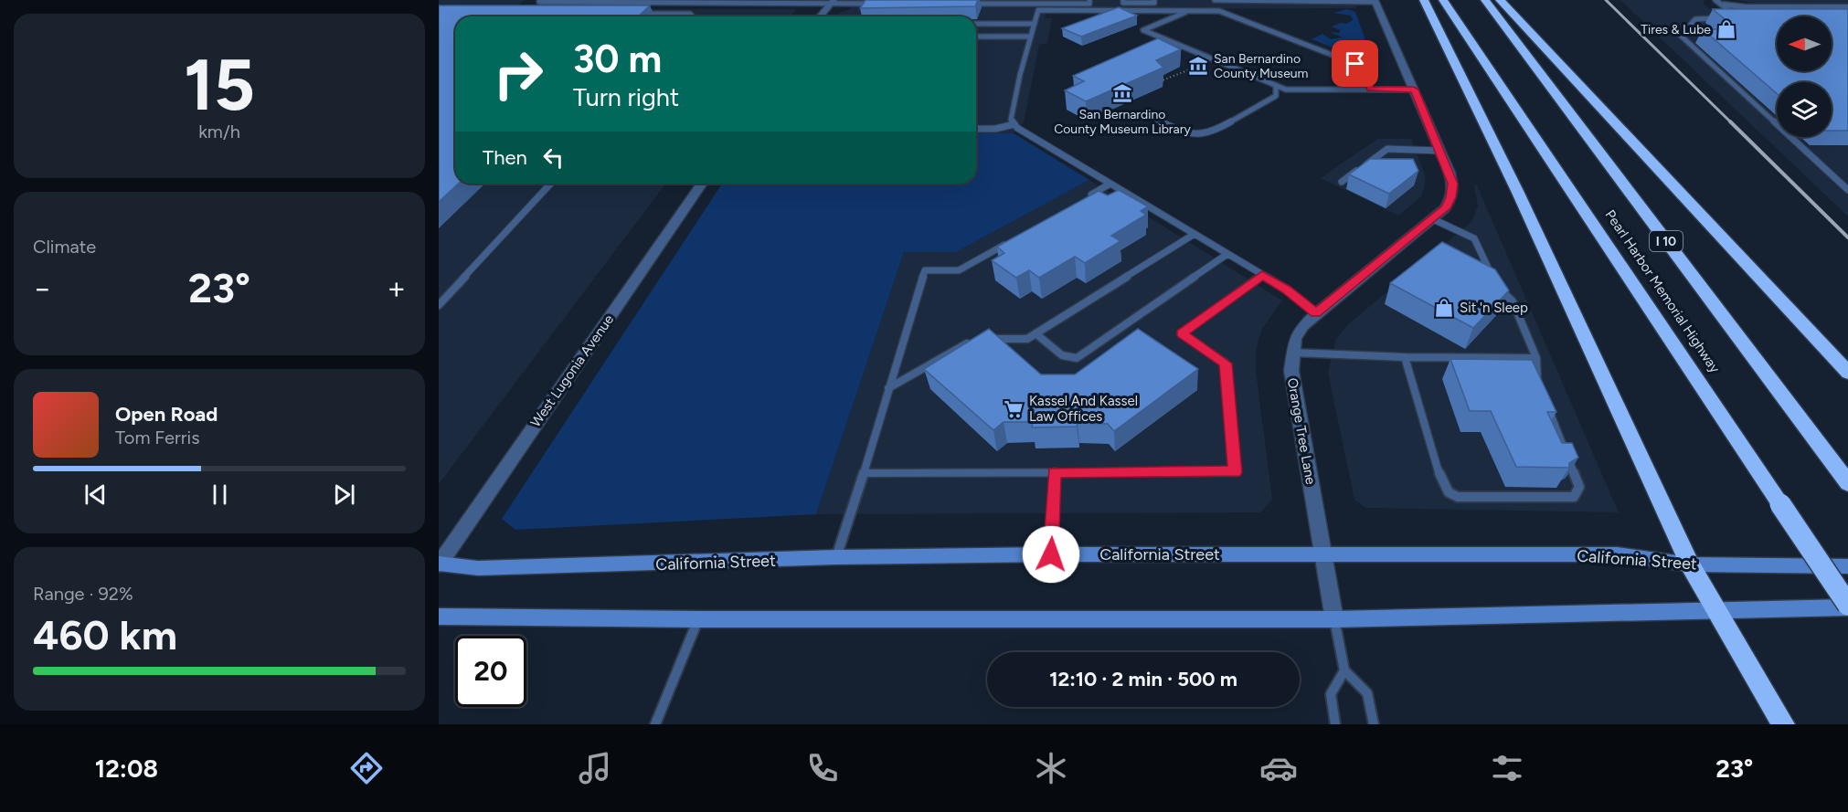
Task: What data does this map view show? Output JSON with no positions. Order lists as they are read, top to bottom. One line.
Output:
{"streets":{"highway":["I 10","Pearl Harbor Memorial Highway"],"main road":["California Street"],"street":["West Lugonia Avenue","Orange Tree Lane"]},"crossings":[["West Lugonia Avenue","California Street"],["Orange Tree Lane","California Street"]],"places":{"shop":["Tires & Lube","Sit 'n Sleep"],"museum":["San Bernardino County Museum","San Bernardino County Museum Library"],"supermarket":["Kassel And Kassel Law Offices"]},"north":"left","page":{"tile":[["15","km/h"],"Climate",["Range · 92%","460 km"]],"turn":["30 m","Turn right"],"then":"Then","heat":["−","23°","+"],"song":["Open Road","Tom Ferris"],"limit":"20","trip":"12:10 · 2 min · 500 m","tabs":["12:08","23°"]}}
